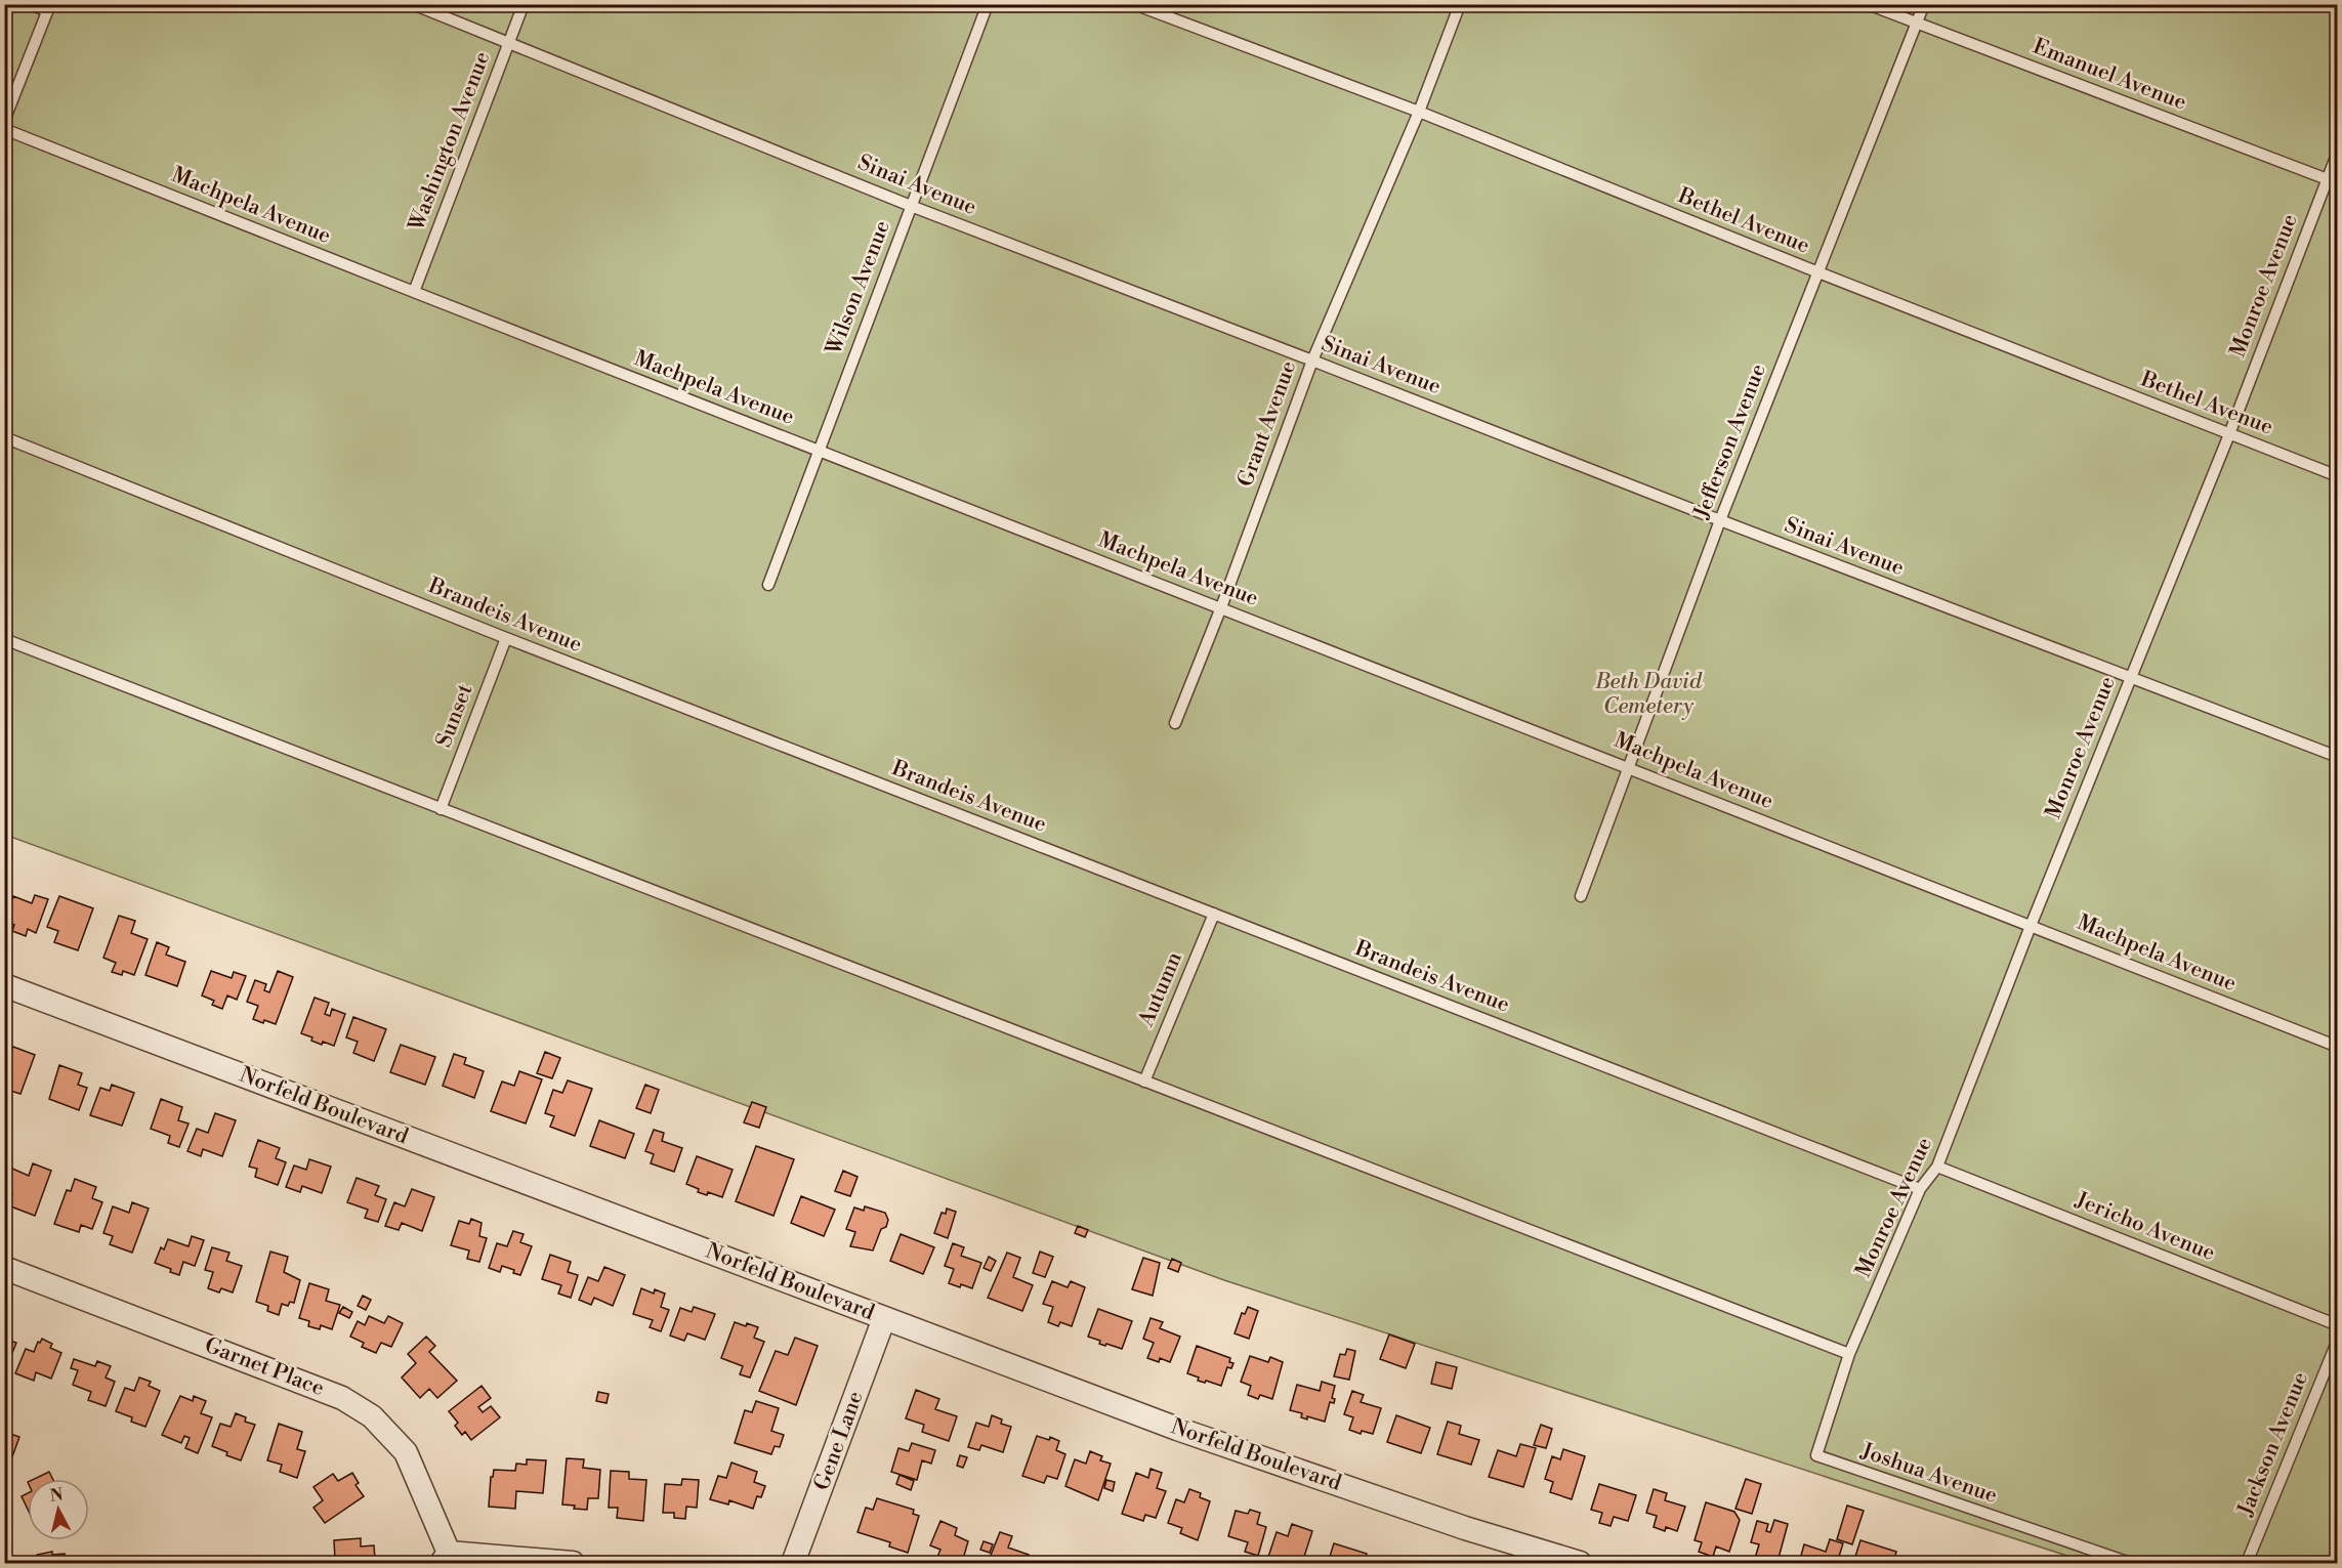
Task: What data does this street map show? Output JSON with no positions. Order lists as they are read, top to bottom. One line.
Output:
{"streets":{"street":["Norfeld Boulevard","Garnet Place","Gene Lane"],"lane":["Emanuel Avenue","Washington Avenue","Sinai Avenue","Machpela Avenue","Bethel Avenue","Monroe Avenue","Wilson Avenue","Grant Avenue","Jefferson Avenue","Brandeis Avenue","Sunset","Autumn","Jericho Avenue","Jackson Avenue","Joshua Avenue"]},"crossings":[["Emanuel Avenue","Monroe Avenue"],["Emanuel Avenue","Jefferson Avenue"],["Washington Avenue","Sinai Avenue"],["Washington Avenue","Machpela Avenue"],["Sinai Avenue","Monroe Avenue"],["Sinai Avenue","Wilson Avenue"],["Sinai Avenue","Grant Avenue"],["Sinai Avenue","Jefferson Avenue"],["Machpela Avenue","Monroe Avenue"],["Machpela Avenue","Wilson Avenue"],["Machpela Avenue","Grant Avenue"],["Machpela Avenue","Jefferson Avenue"],["Bethel Avenue","Monroe Avenue"],["Bethel Avenue","Grant Avenue"],["Bethel Avenue","Jefferson Avenue"],["Monroe Avenue","Brandeis Avenue"],["Monroe Avenue","Jericho Avenue"],["Monroe Avenue","Joshua Avenue"],["Brandeis Avenue","Sunset"],["Brandeis Avenue","Autumn"],["Norfeld Boulevard","Gene Lane"]],"parks":["Beth David Cemetery"],"north":"top"}
